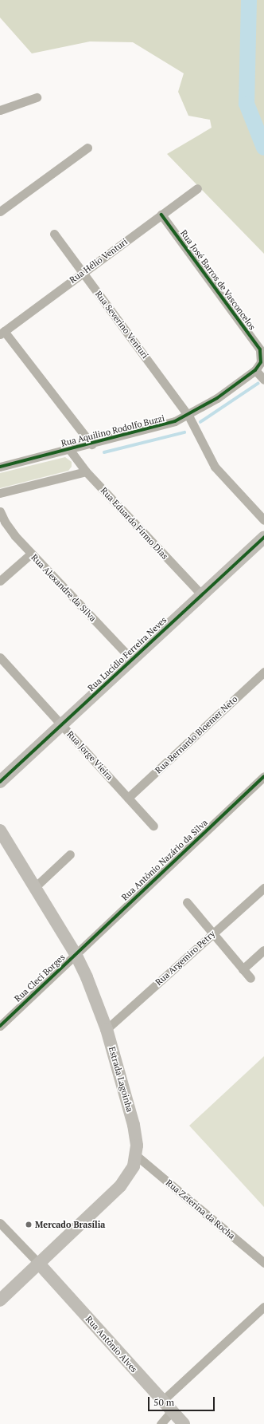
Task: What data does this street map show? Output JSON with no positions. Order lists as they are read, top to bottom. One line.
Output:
{"streets":{"street":["Rua Hélio Venturi","Rua José Barros de Vasconcelos","Rua Severino Venturi","Rua Aquilino Rodolfo Buzzi","Rua Eduardo Firmo Dias","Rua Alexandre da Silva","Rua Lucídio Ferreira Neves","Rua Bernardo Bloemer Neto","Rua Jorge Vieira","Rua Antônio Nazário da Silva","Rua Argemiro Petry","Rua Cleci Borges","Estrada Lagoinha","Rua Zeferina da Rocha","Rua Antônio Alves"]},"crossings":[["Rua Hélio Venturi","Rua José Barros de Vasconcelos"],["Rua Hélio Venturi","Rua Severino Venturi"],["Rua José Barros de Vasconcelos","Rua Aquilino Rodolfo Buzzi"],["Rua Severino Venturi","Rua Aquilino Rodolfo Buzzi"],["Rua Aquilino Rodolfo Buzzi","Rua Eduardo Firmo Dias"],["Rua Eduardo Firmo Dias","Rua Lucídio Ferreira Neves"],["Rua Alexandre da Silva","Rua Lucídio Ferreira Neves"],["Rua Lucídio Ferreira Neves","Rua Jorge Vieira"],["Rua Bernardo Bloemer Neto","Rua Jorge Vieira"],["Rua Antônio Nazário da Silva","Rua Cleci Borges"],["Rua Antônio Nazário da Silva","Estrada Lagoinha"],["Rua Argemiro Petry","Estrada Lagoinha"],["Rua Cleci Borges","Estrada Lagoinha"],["Estrada Lagoinha","Rua Zeferina da Rocha"],["Estrada Lagoinha","Rua Antônio Alves"]],"places":["Mercado Brasília"],"scale_bar":"50 m"}
